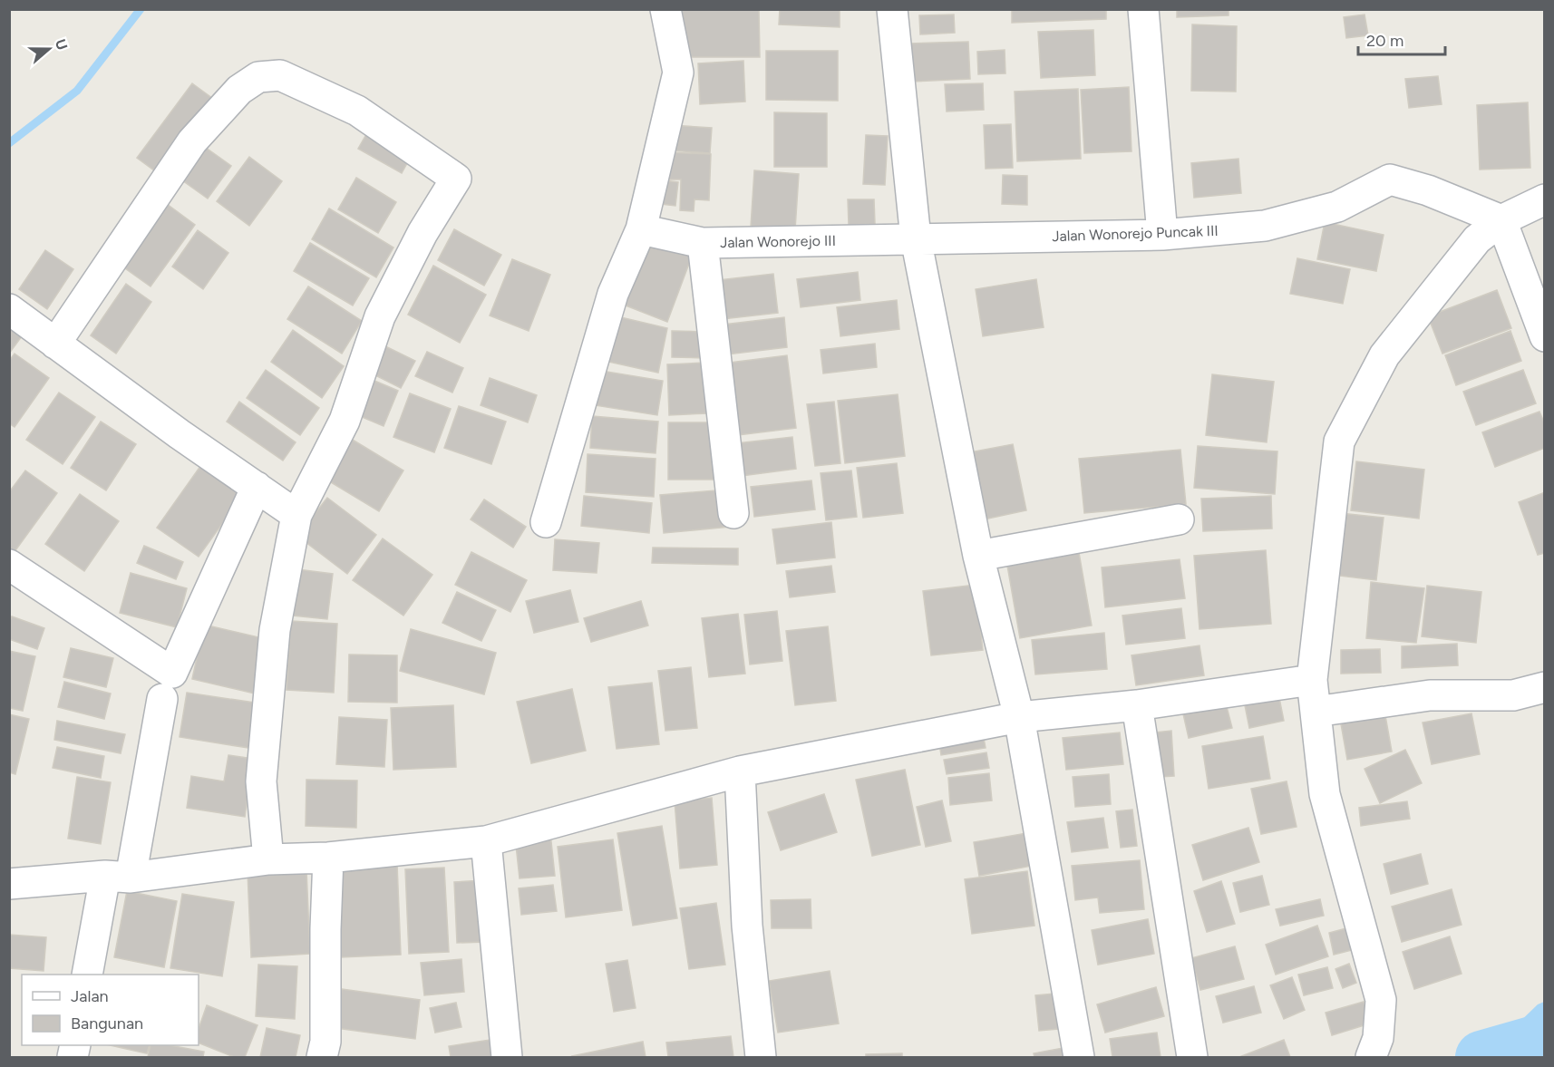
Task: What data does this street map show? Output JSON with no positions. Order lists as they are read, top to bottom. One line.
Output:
{"streets":{"street":["Jalan Wonorejo Puncak III","Jalan Wonorejo III"]},"crossings":[["Jalan Wonorejo Puncak III","Jalan Wonorejo III"]],"legend":["Jalan","Bangunan"],"scale_bar":"20 m","north":"right"}
